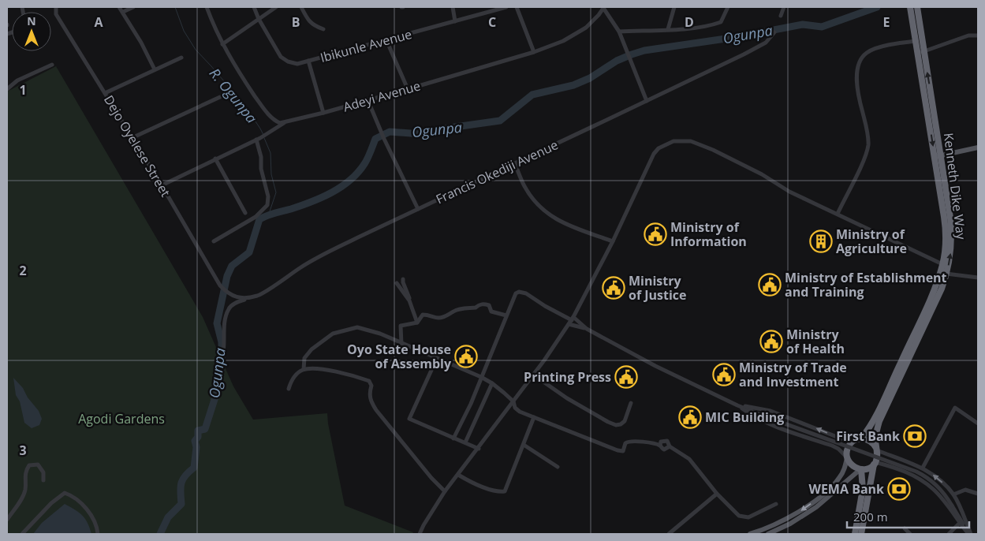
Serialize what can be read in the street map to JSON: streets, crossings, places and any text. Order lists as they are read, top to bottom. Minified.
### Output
{"streets":{"highway":["Kenneth Dike Way"],"street":["Ibikunle Avenue","Adeyi Avenue","Dejo Oyelese Street","Francis Okediji Avenue"]},"crossings":[["Dejo Oyelese Street","Francis Okediji Avenue"]],"water":["Ogunpa","R. Ogunpa"],"parks":["Agodi Gardens"],"places":{"public building":["Ministry of Information","Ministry of Establishment and Training","Ministry of Justice","Ministry of Health","Oyo State House of Assembly","Ministry of Trade and Investment","Printing Press","MIC Building"],"building":["Ministry of Agriculture"],"bank":["First Bank","WEMA Bank"]},"scale_bar":"200 m","north":"top","grid":{"columns":["A","B","C","D","E"],"rows":["1","2","3"]}}
